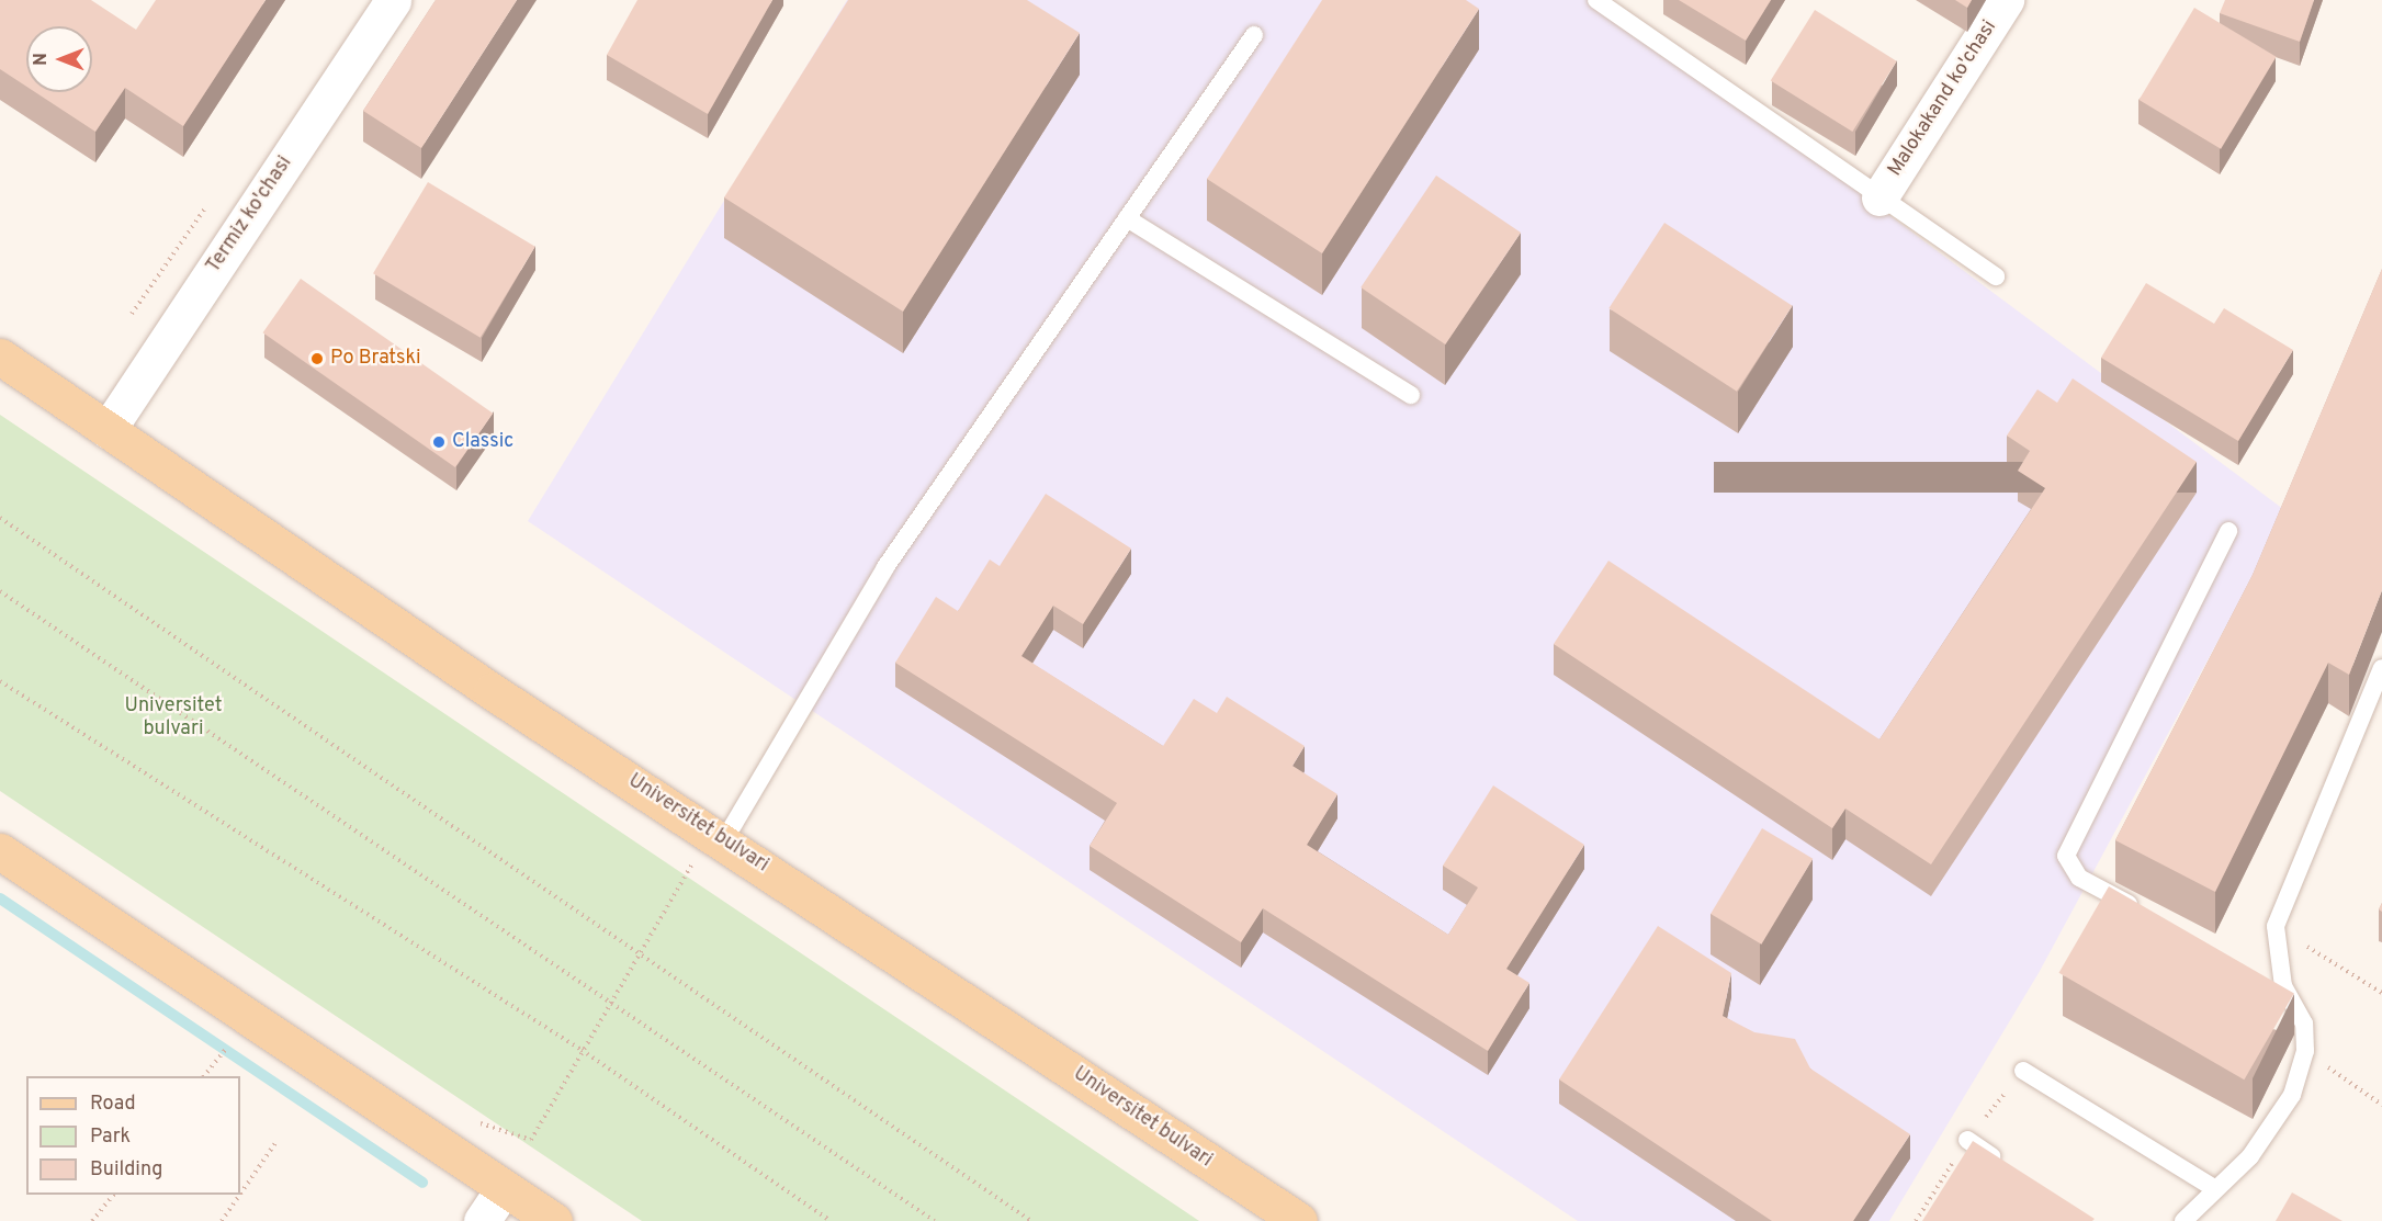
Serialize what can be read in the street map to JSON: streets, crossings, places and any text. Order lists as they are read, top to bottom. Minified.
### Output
{"streets":{"main road":["Malokakand ko'chasi","Termiz ko'chasi","Universitet bulvari"]},"crossings":[["Termiz ko'chasi","Universitet bulvari"]],"parks":["Universitet bulvari"],"places":["Po Bratski","Classic"],"legend":["Road","Park","Building"],"north":"left"}
